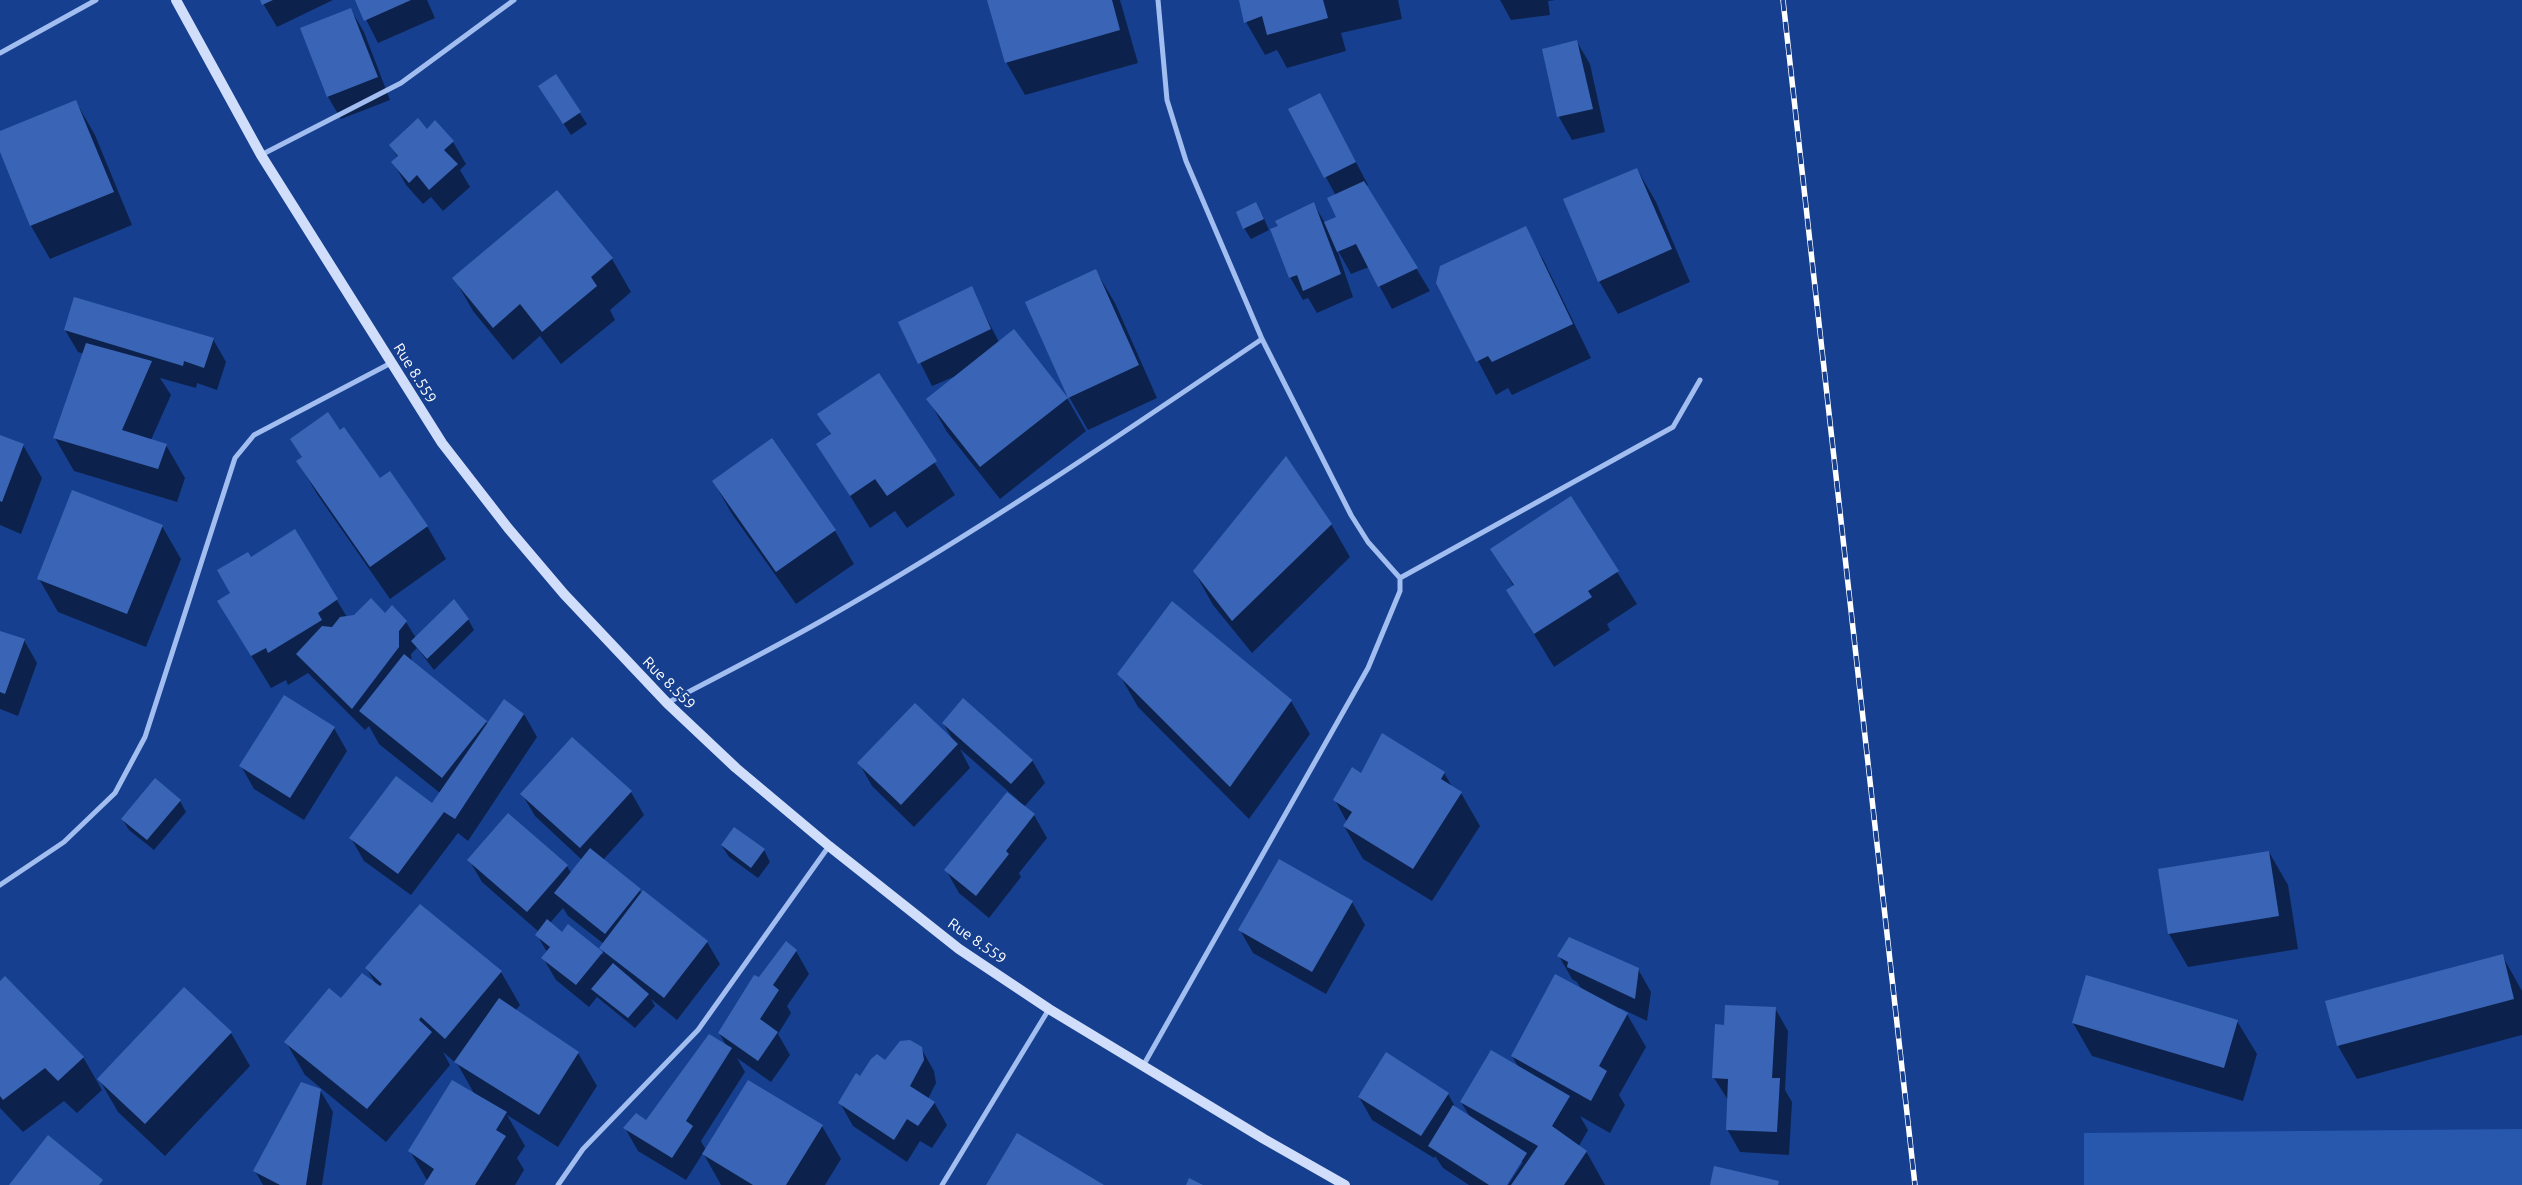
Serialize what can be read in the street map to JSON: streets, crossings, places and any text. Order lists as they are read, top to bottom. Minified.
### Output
{"streets":{"main road":["Rue 8.559"]}}
